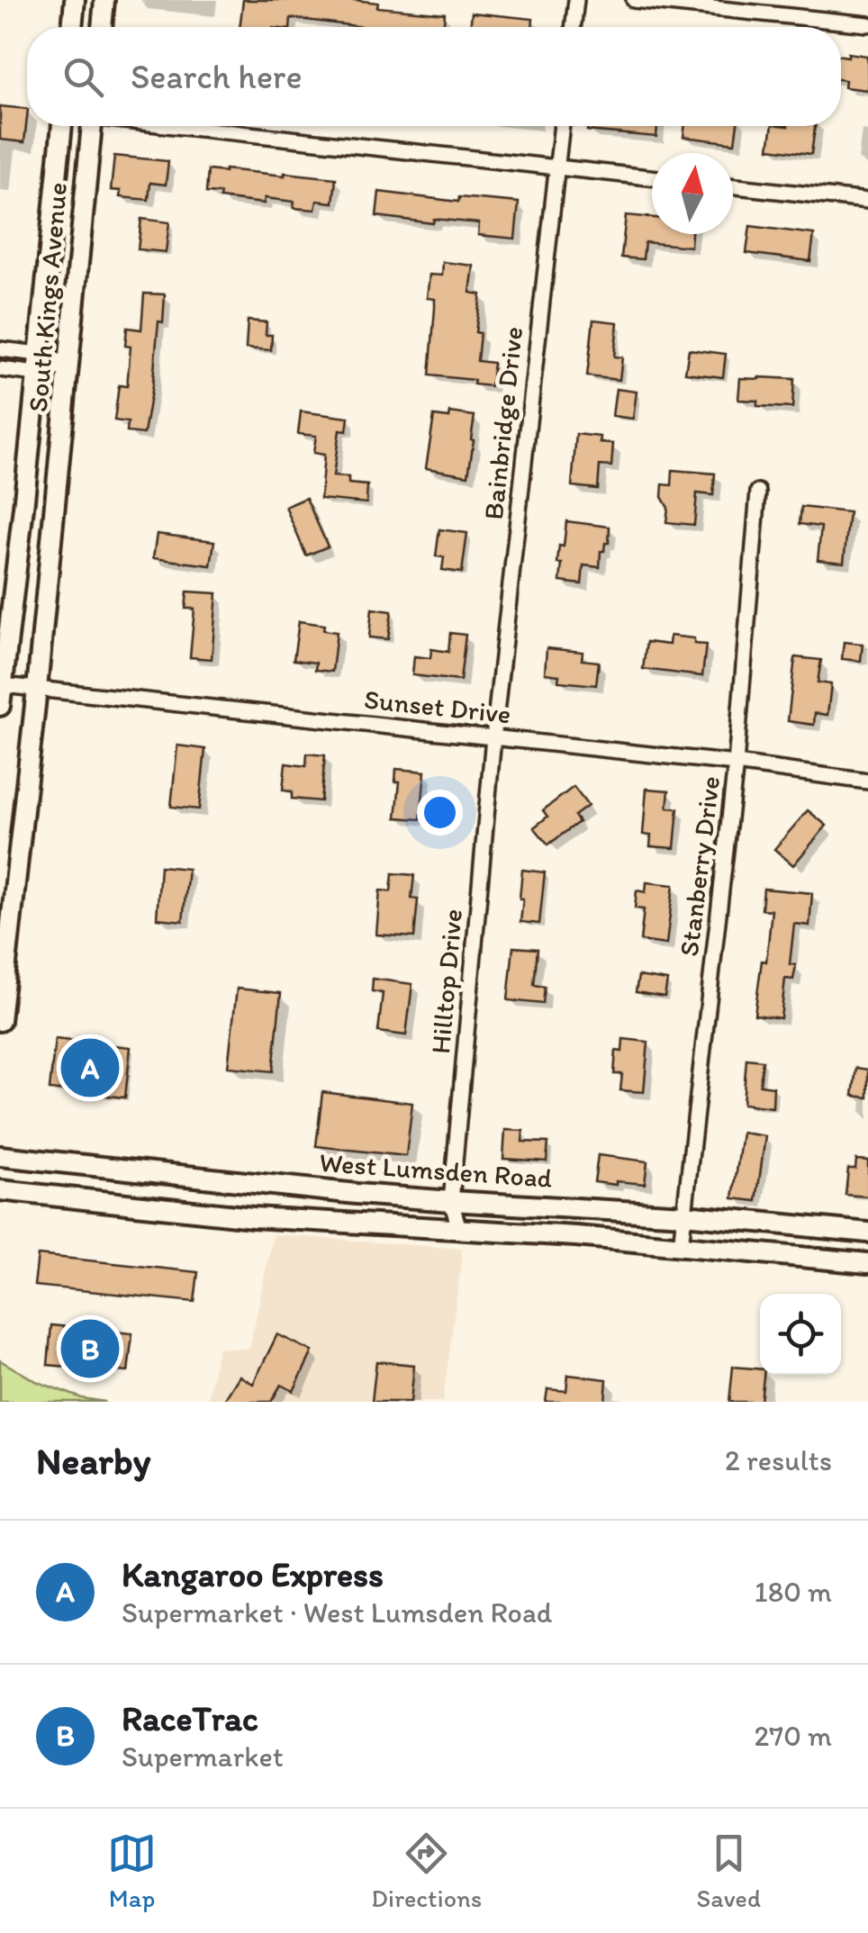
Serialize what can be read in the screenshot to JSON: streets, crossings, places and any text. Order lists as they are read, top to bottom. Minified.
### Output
{"streets":{"main road":["South Kings Avenue","West Lumsden Road"],"street":["Bainbridge Drive","Sunset Drive","Stanberry Drive","Hilltop Drive"]},"crossings":[["South Kings Avenue","Sunset Drive"],["Bainbridge Drive","Sunset Drive"],["Bainbridge Drive","Hilltop Drive"],["Sunset Drive","Stanberry Drive"],["Sunset Drive","Hilltop Drive"],["Stanberry Drive","West Lumsden Road"],["Hilltop Drive","West Lumsden Road"]],"north":"top","page":{"search":"Search here","pins":["A","B"],"heading":["Nearby","2 results"],"list":[{"mark":"A","name":"Kangaroo Express","note":"Supermarket · West Lumsden Road","value":"180 m"},{"mark":"B","name":"RaceTrac","note":"Supermarket","value":"270 m"}],"nav":["Map","Directions","Saved"]}}
